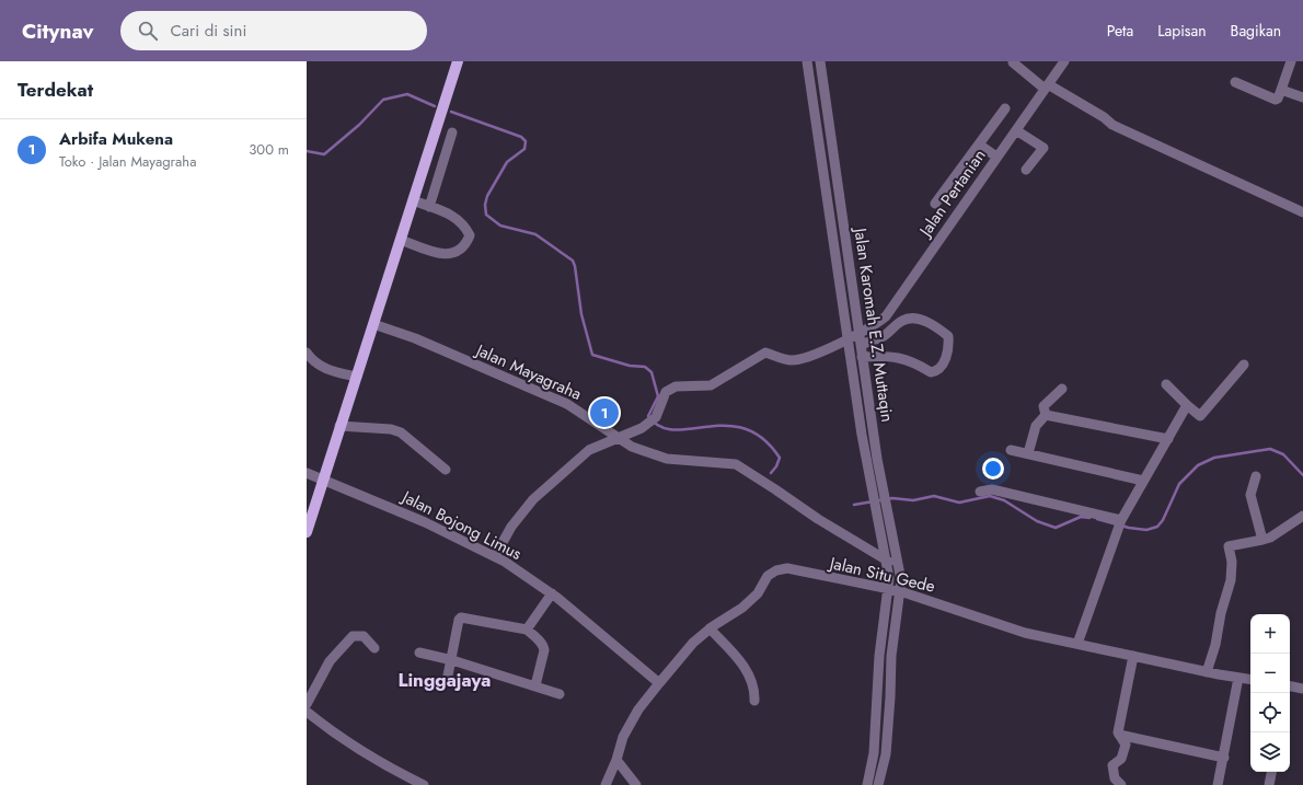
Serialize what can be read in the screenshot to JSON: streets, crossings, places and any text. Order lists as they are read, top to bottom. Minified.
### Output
{"streets":{"street":["Jalan Pertanian","Jalan Karomah E.Z. Muttaqin","Jalan Mayagraha","Jalan Bojong Limus","Jalan Situ Gede"]},"crossings":[["Jalan Pertanian","Jalan Karomah E.Z. Muttaqin"],["Jalan Pertanian","Jalan Mayagraha"],["Jalan Karomah E.Z. Muttaqin","Jalan Mayagraha"],["Jalan Karomah E.Z. Muttaqin","Jalan Situ Gede"],["Jalan Bojong Limus","Jalan Situ Gede"]],"districts":["Linggajaya"],"page":{"header":"Citynav","search":"Cari di sini","nav":["Peta","Lapisan","Bagikan"],"heading":"Terdekat","list":[{"mark":"1","name":"Arbifa Mukena","note":"Toko · Jalan Mayagraha","value":"300 m"}],"pins":"1","map_buttons":["+","−"]}}
